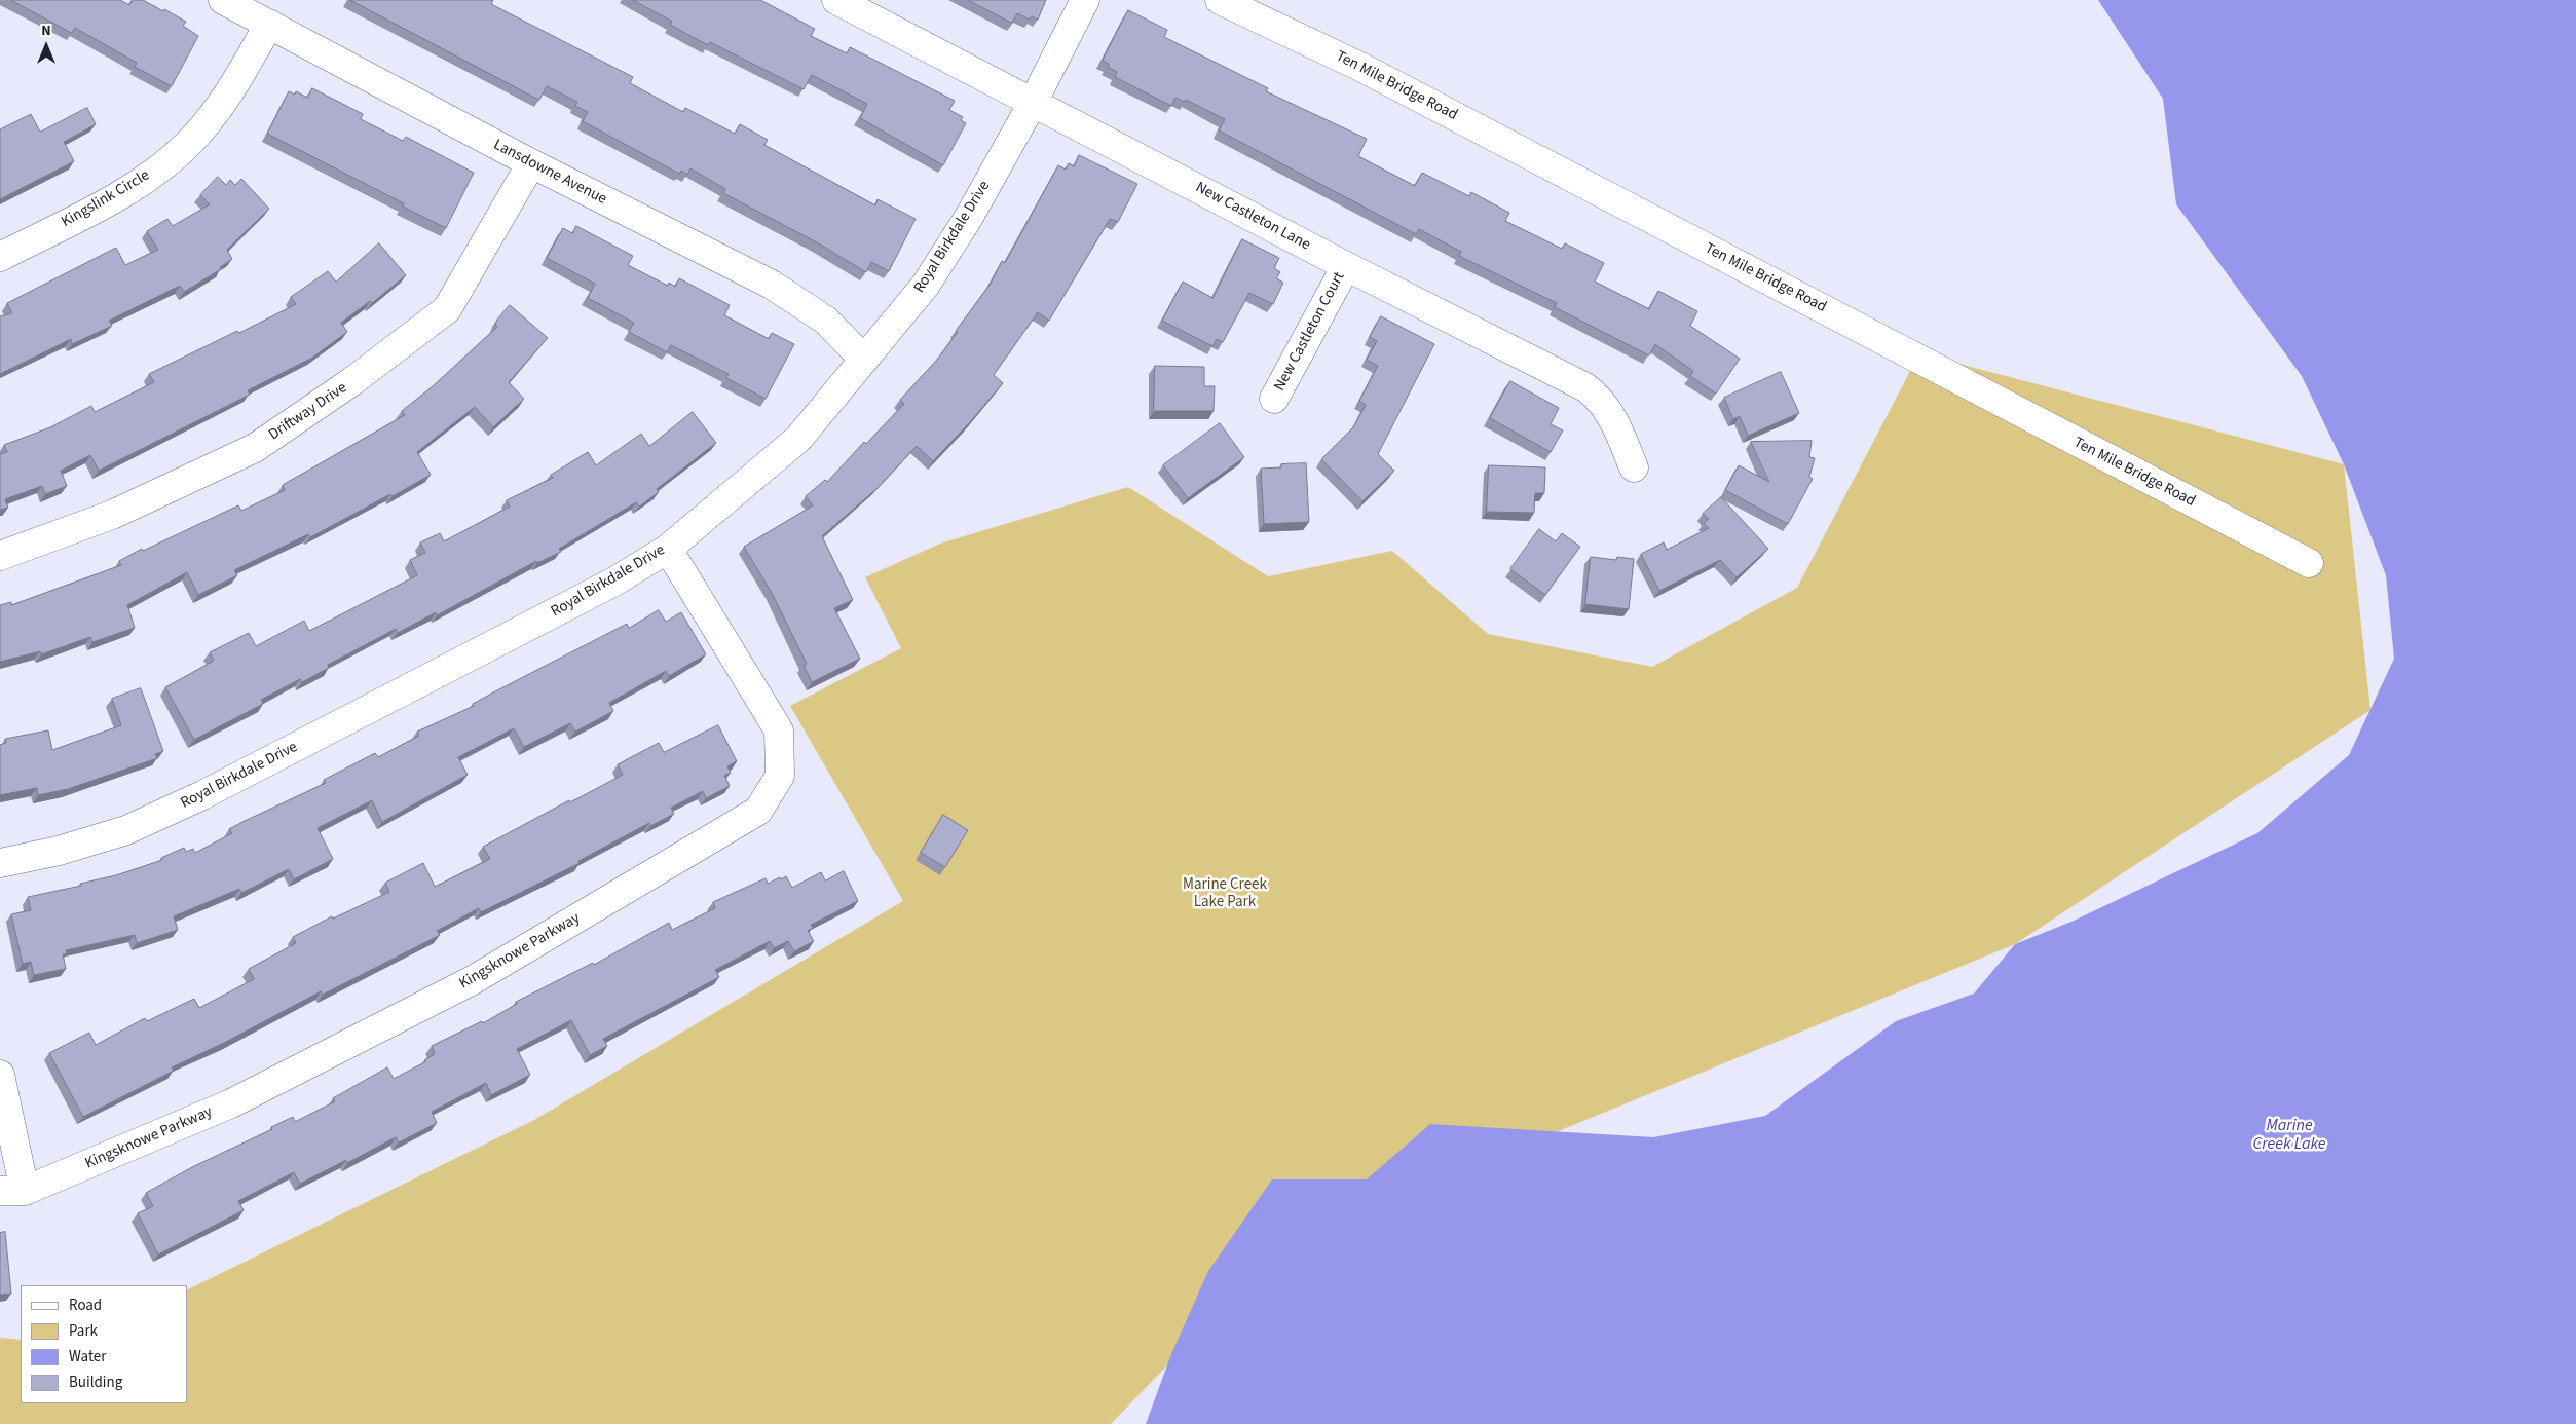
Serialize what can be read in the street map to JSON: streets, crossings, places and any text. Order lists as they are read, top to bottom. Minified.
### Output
{"streets":{"street":["Ten Mile Bridge Road","Lansdowne Avenue","Kingslink Circle","New Castleton Lane","Royal Birkdale Drive","New Castleton Court","Driftway Drive","Kingsknowe Parkway"]},"crossings":[["Lansdowne Avenue","Kingslink Circle"],["Lansdowne Avenue","Royal Birkdale Drive"],["Lansdowne Avenue","Driftway Drive"],["New Castleton Lane","Royal Birkdale Drive"],["New Castleton Lane","New Castleton Court"],["Royal Birkdale Drive","Kingsknowe Parkway"]],"water":["Marine Creek Lake"],"parks":["Marine Creek Lake Park"],"legend":["Road","Park","Water","Building"],"north":"top"}
